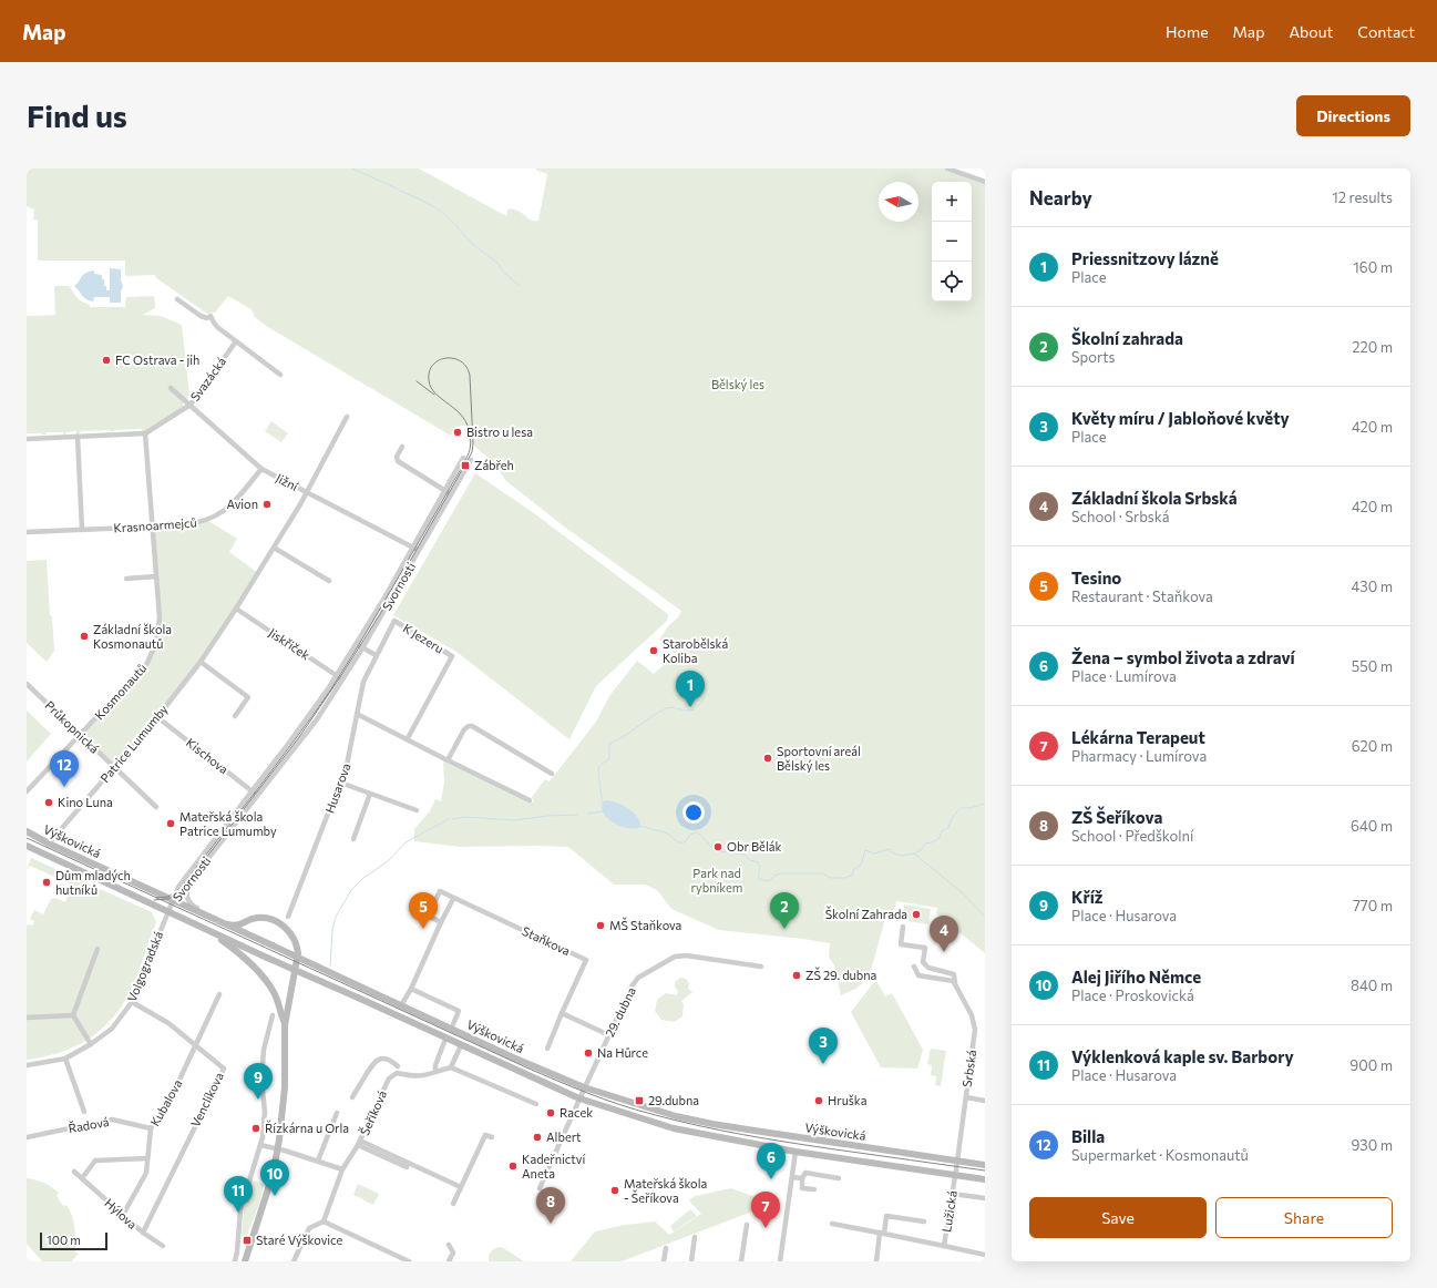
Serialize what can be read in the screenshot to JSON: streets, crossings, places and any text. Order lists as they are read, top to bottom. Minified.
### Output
{"streets":{"street":["Svazácká","Jižní","Krasnoarmejců","Svornosti","K Jezeru","Jiskřiček","Kosmonautů","Průkopnická","Patrice Lumumby","Kischova","Husarova","Výškovická","Staňkova","Volgogradská","29. dubna","Srbská","Venclíkova","Kubalova","Šeříková","Řadová","Lužická","Hýlova"]},"crossings":[["Svazácká","Jižní"],["Svazácká","Kosmonautů"],["Jižní","Krasnoarmejců"],["Jižní","Svornosti"],["Jižní","Patrice Lumumby"],["Krasnoarmejců","Kosmonautů"],["Svornosti","Jiskřiček"],["Svornosti","Kischova"],["Svornosti","Výškovická"],["Svornosti","Volgogradská"],["K Jezeru","Husarova"],["Jiskřiček","Patrice Lumumby"],["Kosmonautů","Průkopnická"],["Průkopnická","Patrice Lumumby"],["Patrice Lumumby","Kischova"],["Patrice Lumumby","Výškovická"],["Výškovická","Volgogradská"],["Výškovická","29. dubna"],["Výškovická","Srbská"],["Výškovická","Lužická"],["Volgogradská","Venclíkova"],["Srbská","Lužická"],["Venclíkova","Kubalova"],["Venclíkova","Hýlova"],["Kubalova","Řadová"],["Kubalova","Hýlova"]],"parks":["Bělský les","Park nad rybníkem"],"places":{"other":["FC Ostrava - jih","Bistro u lesa","Avion","Základní škola Kosmonautů","Starobělská Koliba","Sportovní areál Bělský les","Kino Luna","Mateřská škola Patrice Lumumby","Obr Bělák","Dům mladých hutníků","Školní Zahrada","MŠ Staňkova","ZŠ 29. dubna","Na Hůrce","Hruška","Racek","Řízkárna u Orla","Albert","Kadeřnictví Aneta","Mateřská škola - Šeříkova"],"transit":["Zábřeh","29.dubna","Staré Výškovice"]},"scale_bar":"100 m","north":"left","page":{"header":"Map","nav":["Home","Map","About","Contact"],"buttons":["Directions",["Save","Share"]],"title":"Find us","heading":["Nearby","12 results"],"map_buttons":["+","−"],"list":[{"mark":"1","name":"Priessnitzovy lázně","note":"Place","value":"160 m"},{"mark":"2","name":"Školní zahrada","note":"Sports","value":"220 m"},{"mark":"3","name":"Květy míru / Jabloňové květy","note":"Place","value":"420 m"},{"mark":"4","name":"Základní škola Srbská","note":"School · Srbská","value":"420 m"},{"mark":"5","name":"Tesino","note":"Restaurant · Staňkova","value":"430 m"},{"mark":"6","name":"Žena – symbol života a zdraví","note":"Place · Lumírova","value":"550 m"},{"mark":"7","name":"Lékárna Terapeut","note":"Pharmacy · Lumírova","value":"620 m"},{"mark":"8","name":"ZŠ Šeříkova","note":"School · Předškolní","value":"640 m"},{"mark":"9","name":"Kříž","note":"Place · Husarova","value":"770 m"},{"mark":"10","name":"Alej Jiřího Němce","note":"Place · Proskovická","value":"840 m"},{"mark":"11","name":"Výklenková kaple sv. Barbory","note":"Place · Husarova","value":"900 m"},{"mark":"12","name":"Billa","note":"Supermarket · Kosmonautů","value":"930 m"}],"pins":["1","12","2","5","4","3","9","6","10","11","8","7"],"scale":"100 m"}}
